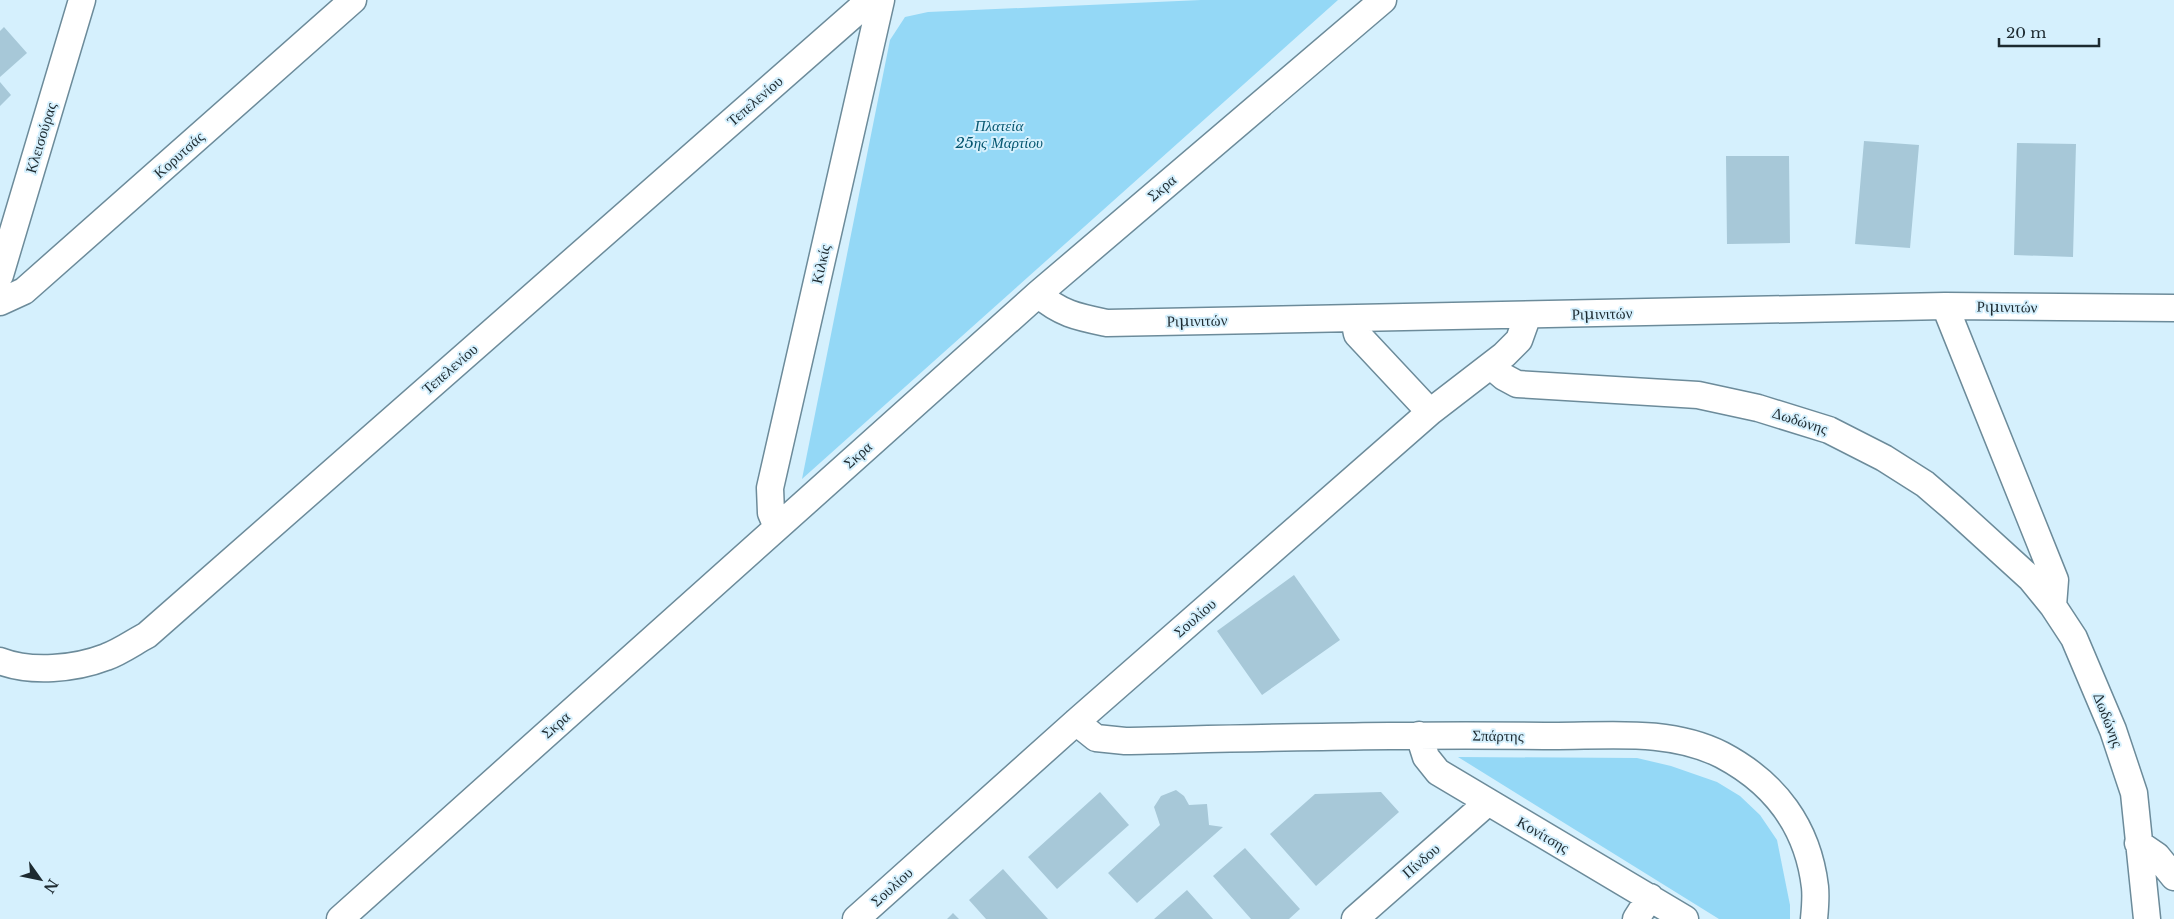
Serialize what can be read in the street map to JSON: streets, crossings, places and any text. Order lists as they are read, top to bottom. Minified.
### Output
{"streets":{"street":["Τεπελενίου","Κλεισούρας","Κορυτσάς","Σκρα","Κιλκίς","Ριμινιτών","Δωδώνης","Σουλίου","Σπάρτης","Κονίτσης","Πίνδου"]},"crossings":[["Σκρα","Κιλκίς"],["Σκρα","Ριμινιτών"],["Ριμινιτών","Σουλίου"],["Δωδώνης","Σουλίου"],["Σουλίου","Σπάρτης"],["Σπάρτης","Κονίτσης"],["Κονίτσης","Πίνδου"]],"parks":["Πλατεία 25ης Μαρτίου"],"scale_bar":"20 m","north":"bottom right"}
